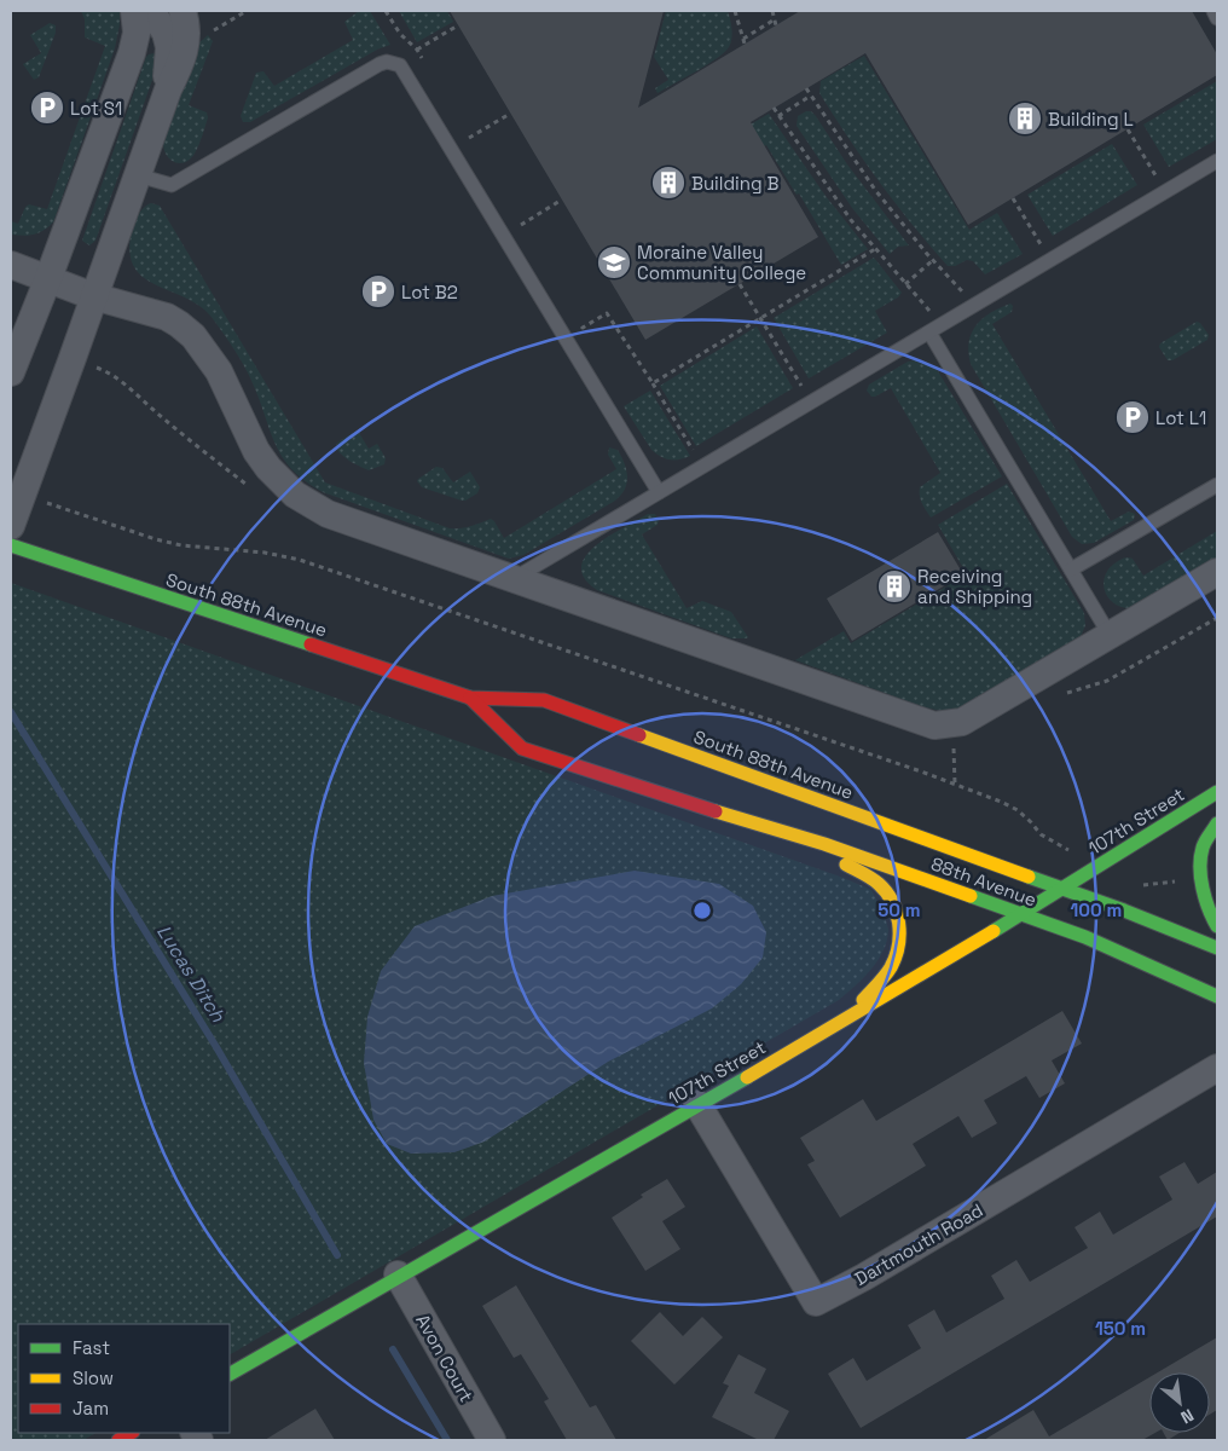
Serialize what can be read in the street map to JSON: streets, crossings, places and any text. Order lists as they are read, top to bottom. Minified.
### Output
{"streets":{"street":["South 88th Avenue","107th Street","88th Avenue","Dartmouth Road","Avon Court"]},"crossings":[["South 88th Avenue","107th Street"],["South 88th Avenue","88th Avenue"],["107th Street","88th Avenue"],["107th Street","Dartmouth Road"],["107th Street","Avon Court"]],"water":["Lucas Ditch"],"places":{"parking":["Lot S1","Lot B2","Lot L1"],"building":["Building L","Building B","Receiving and Shipping"],"school or university":["Moraine Valley Community College"]},"legend":["Fast","Slow","Jam"],"north":"bottom right","rings":["50 m","100 m","150 m"]}
